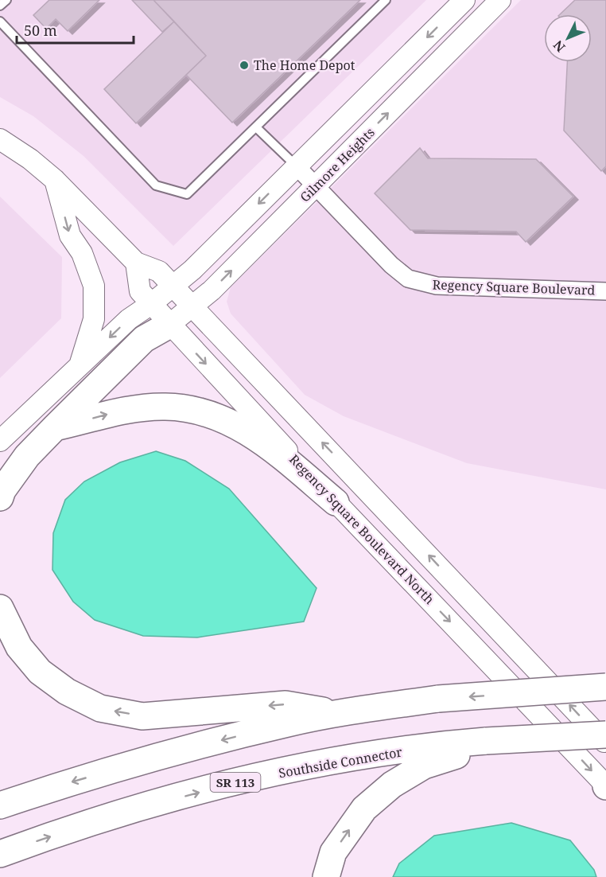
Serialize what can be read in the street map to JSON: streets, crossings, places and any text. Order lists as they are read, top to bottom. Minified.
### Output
{"streets":{"highway":["Southside Connector","SR 113"],"street":["Gilmore Heights","Regency Square Boulevard","Regency Square Boulevard North"]},"crossings":[["Gilmore Heights","Regency Square Boulevard"],["Gilmore Heights","Regency Square Boulevard North"]],"places":["The Home Depot"],"scale_bar":"50 m","north":"bottom left"}
